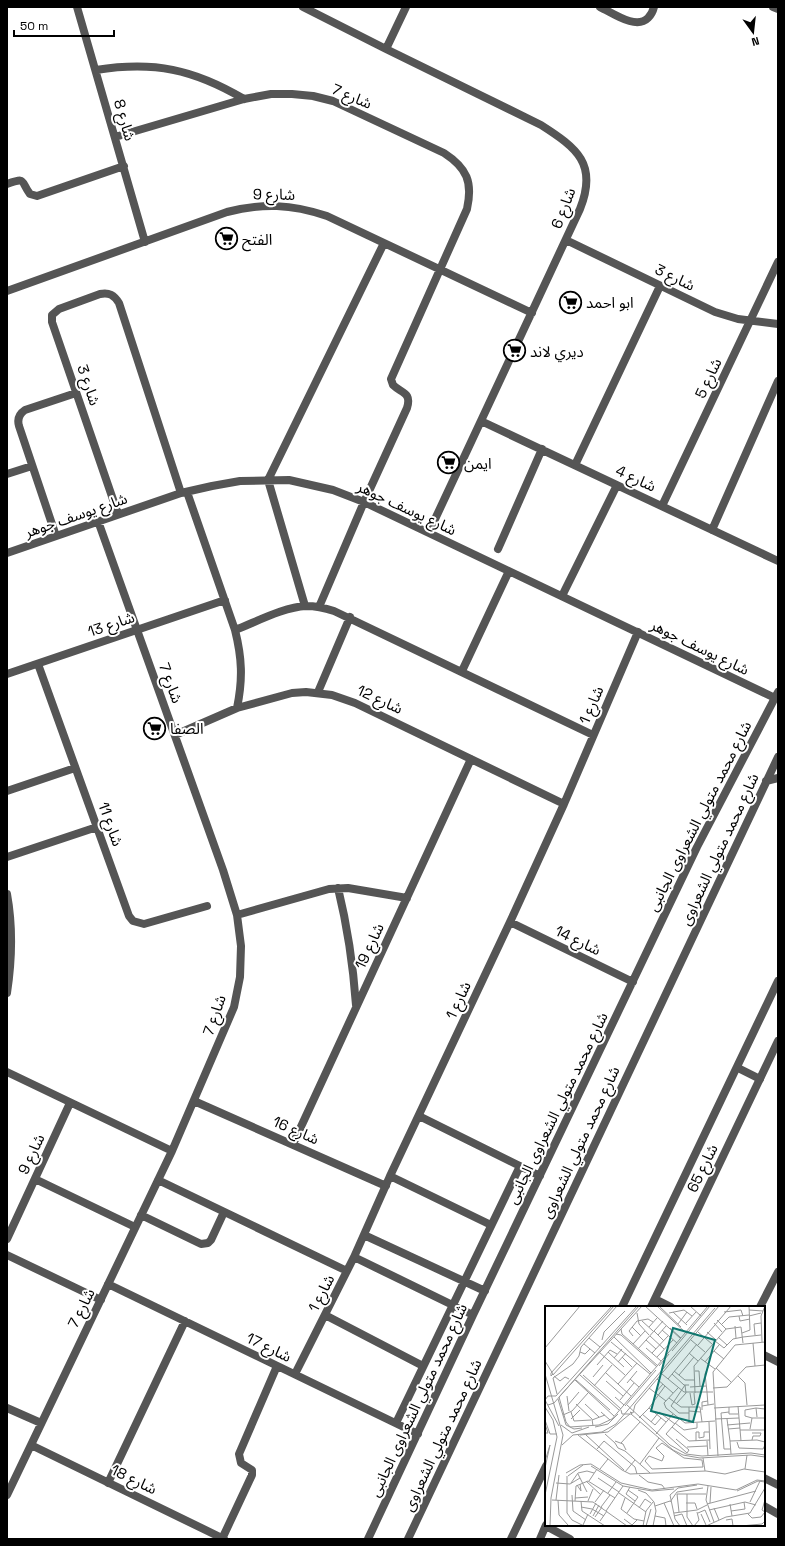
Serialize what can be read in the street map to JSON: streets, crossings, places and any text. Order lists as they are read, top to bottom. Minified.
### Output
{"streets":{"street":["شارع 7","شارع 8","شارع 9","شارع 6","شارع 3","شارع 5","شارع 4","شارع يوسف جوهر","شارع 13","شارع 12","شارع 1","شارع محمد متولي الشعراوى الجانبى","شارع 11","شارع محمد متولي الشعراوى","شارع 14","شارع 19","شارع 16","شارع 65","شارع 17","شارع 18"]},"crossings":[["شارع 7","شارع 8"],["شارع 7","شارع 9"],["شارع 7","شارع يوسف جوهر"],["شارع 7","شارع 13"],["شارع 7","شارع 12"],["شارع 7","شارع 16"],["شارع 7","شارع 17"],["شارع 7","شارع 18"],["شارع 8","شارع 9"],["شارع 9","شارع 6"],["شارع 6","شارع 3"],["شارع 6","شارع 4"],["شارع 6","شارع يوسف جوهر"],["شارع 3","شارع 5"],["شارع 3","شارع يوسف جوهر"],["شارع 5","شارع 4"],["شارع يوسف جوهر","شارع 1"],["شارع يوسف جوهر","شارع محمد متولي الشعراوى الجانبى"],["شارع 13","شارع 11"],["شارع 12","شارع 1"],["شارع 12","شارع 19"],["شارع 1","شارع 14"],["شارع 1","شارع 16"],["شارع 1","شارع 17"],["شارع محمد متولي الشعراوى الجانبى","شارع 14"],["شارع محمد متولي الشعراوى الجانبى","شارع 17"],["شارع 19","شارع 16"]],"places":{"supermarket":["الفتح","ابو احمد","ديري لاند","ايمن","الصفا"]},"scale_bar":"50 m","north":"bottom"}
